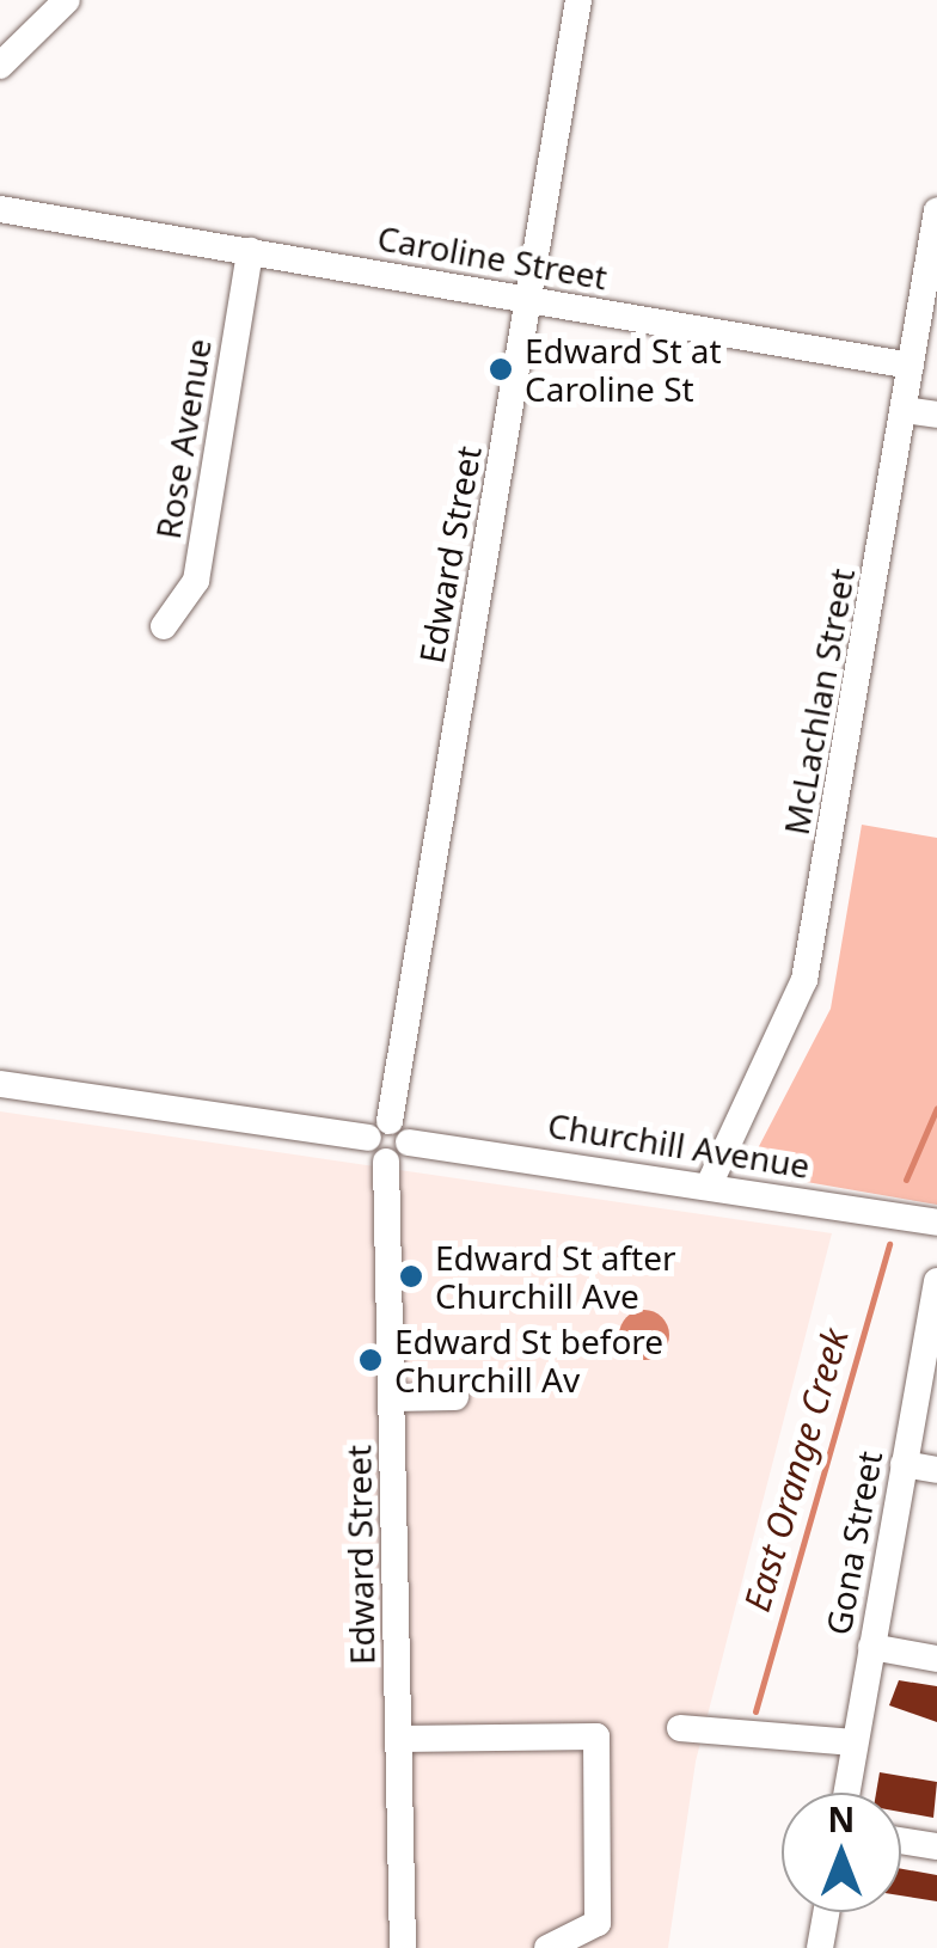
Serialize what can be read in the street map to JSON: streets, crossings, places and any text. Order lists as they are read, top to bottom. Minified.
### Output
{"streets":{"street":["Caroline Street","Rose Avenue","Edward Street","McLachlan Street","Churchill Avenue","Gona Street"]},"crossings":[["Caroline Street","Rose Avenue"],["Caroline Street","Edward Street"],["Caroline Street","McLachlan Street"],["McLachlan Street","Churchill Avenue"]],"water":["East Orange Creek"],"places":["Edward St at Caroline St","Edward St after Churchill Ave","Edward St before Churchill Av"],"north":"top"}
